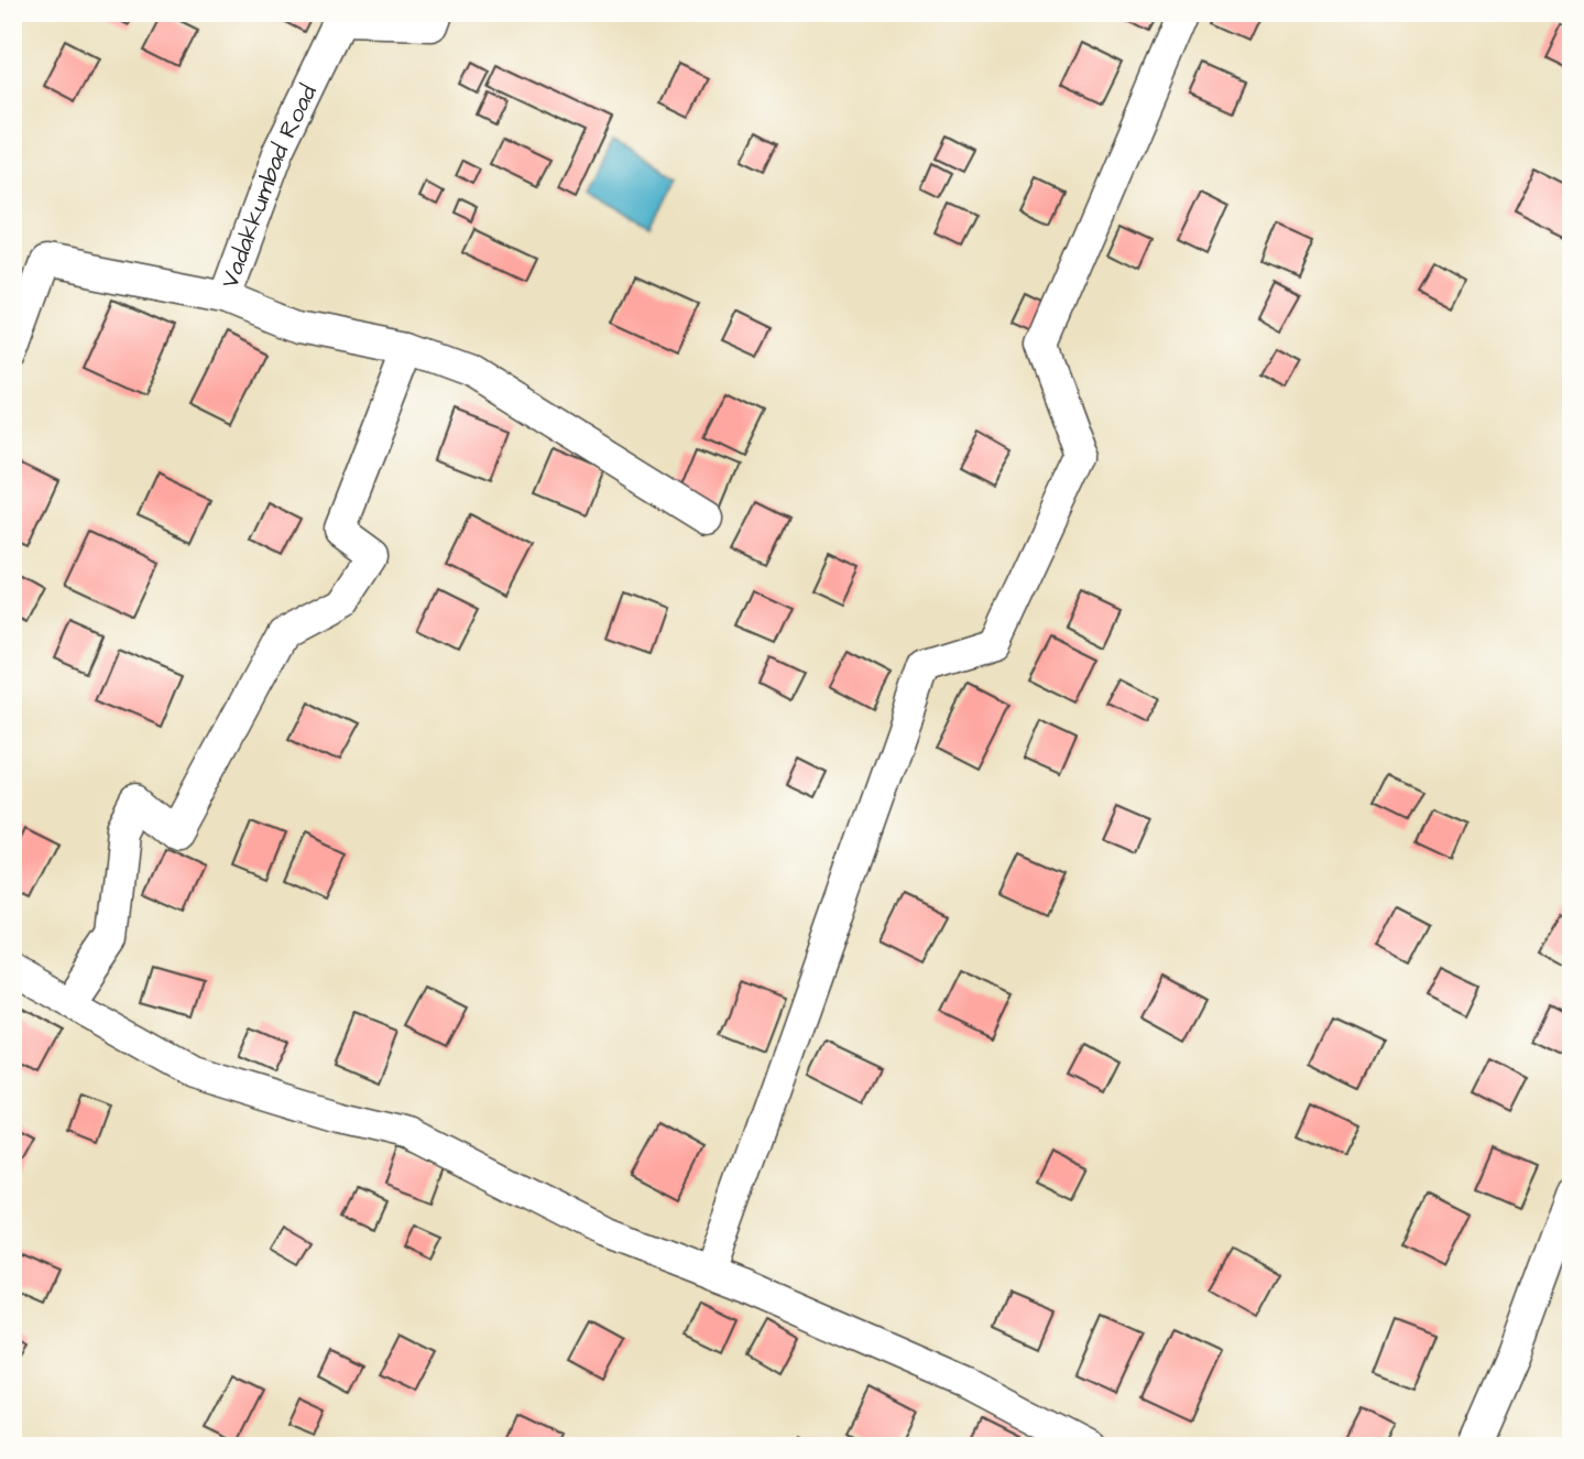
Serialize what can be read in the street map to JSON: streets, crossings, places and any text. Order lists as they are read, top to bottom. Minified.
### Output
{"streets":{"street":["Vadakkumbad Road"]}}
